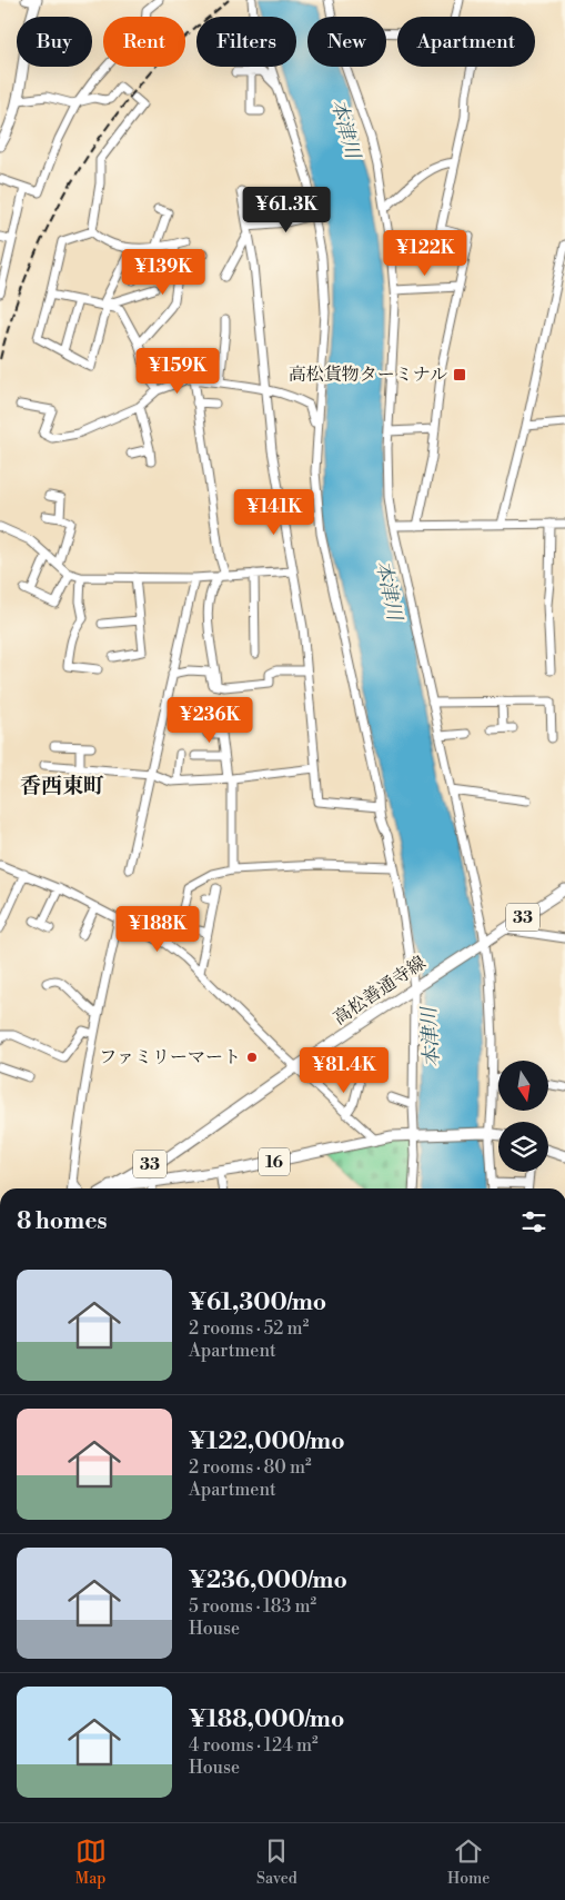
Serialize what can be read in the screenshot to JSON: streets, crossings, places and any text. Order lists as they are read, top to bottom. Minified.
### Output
{"streets":{"main road":["33","高松善通寺線","16"]},"crossings":[["33","高松善通寺線"],["33","16"],["高松善通寺線","16"]],"districts":["香西東町"],"water":["本津川"],"places":{"transit":["高松貨物ターミナル"],"other":["ファミリーマート"]},"north":"bottom","page":{"chip":["Buy","Rent","Filters","New","Apartment"],"price":["¥61.3K","¥122K","¥139K","¥159K","¥141K","¥236K","¥188K","¥81.4K"],"heading":"8 homes","list":[{"name":"¥61,300/mo","note":"2 rooms · 52 m² · Apartment"},{"name":"¥122,000/mo","note":"2 rooms · 80 m² · Apartment"},{"name":"¥236,000/mo","note":"5 rooms · 183 m² · House"},{"name":"¥188,000/mo","note":"4 rooms · 124 m² · House"}],"tabs":["Map","Saved","Home"]}}
